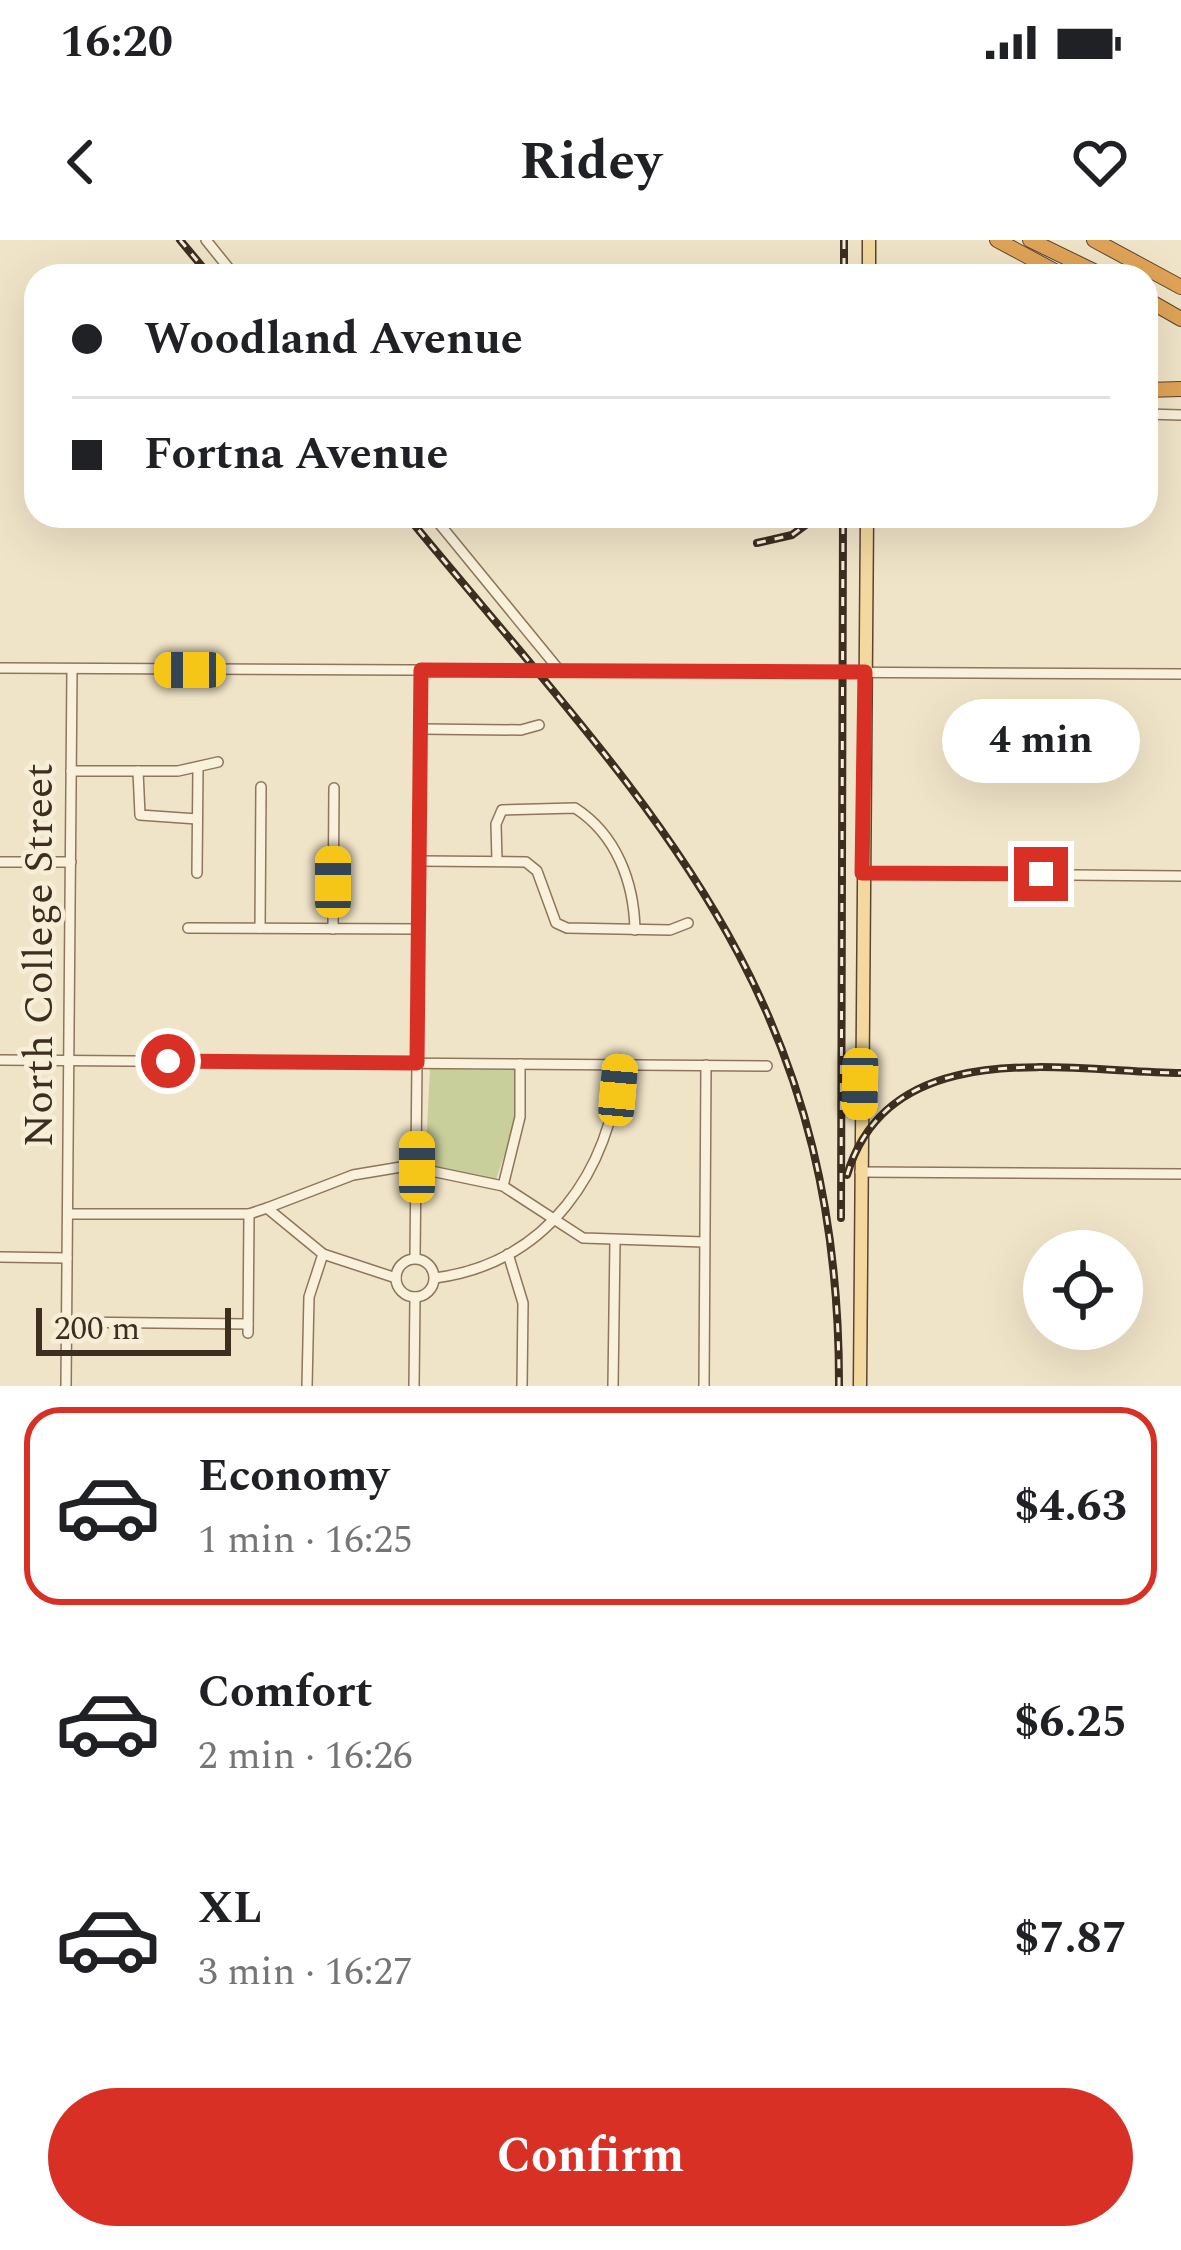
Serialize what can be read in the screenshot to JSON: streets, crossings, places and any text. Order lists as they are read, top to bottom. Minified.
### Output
{"streets":{"street":["North College Street"]},"scale_bar":"200 m","page":{"status":"16:20","header":"Ridey","banner":["Woodland Avenue","Fortna Avenue"],"bubble":"4 min","scale":"200 m","list":[{"name":"Economy","note":"1 min · 16:25","value":"$4.63"},{"name":"Comfort","note":"2 min · 16:26","value":"$6.25"},{"name":"XL","note":"3 min · 16:27","value":"$7.87"}],"buttons":"Confirm"}}
